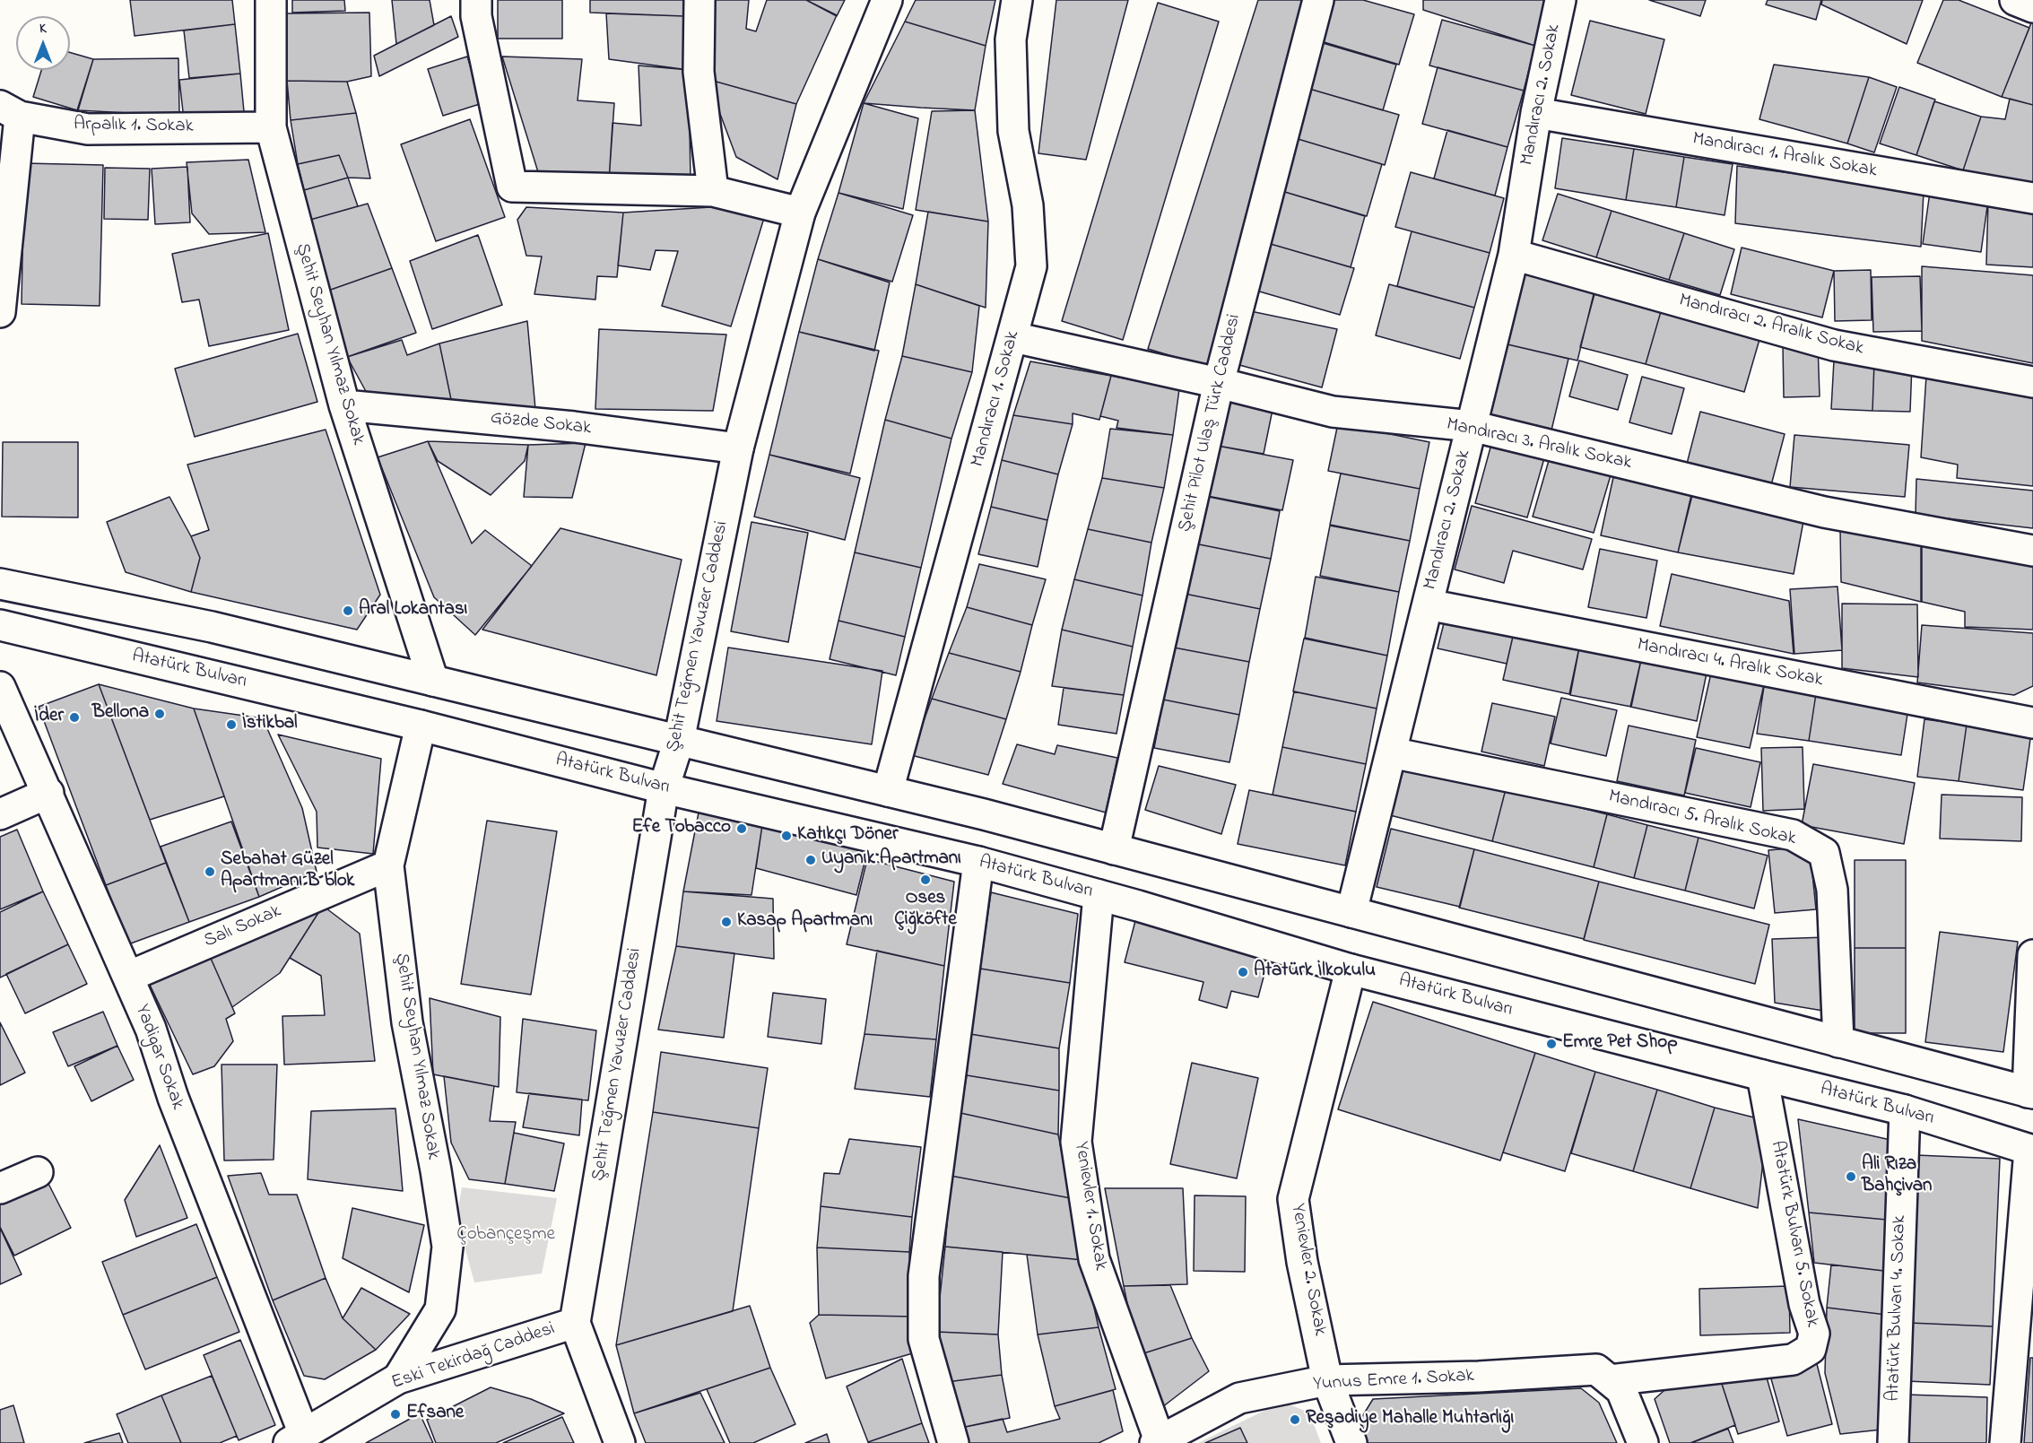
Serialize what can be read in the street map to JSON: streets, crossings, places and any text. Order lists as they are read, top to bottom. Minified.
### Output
{"streets":{"street":["Mandıracı 2. Sokak","Arpalık 1. Sokak","Mandıracı 1. Aralık Sokak","Mandıracı 2. Aralık Sokak","Şehit Seyhan Yılmaz Sokak","Mandıracı 1. Sokak","Şehit Pilot Ulaş Türk Caddesi","Gözde Sokak","Mandıracı 3. Aralık Sokak","Şehit Teğmen Yavuzer Caddesi","Mandıracı 4. Aralık Sokak","Atatürk Bulvarı","Mandıracı 5. Aralık Sokak","Salı Sokak","Yadigar Sokak","Yenievler 1. Sokak","Atatürk Bulvarı 5. Sokak","Yenievler 2. Sokak","Atatürk Bulvarı 4. Sokak","Eski Tekirdağ Caddesi","Yunus Emre 1. Sokak"]},"crossings":[["Mandıracı 2. Sokak","Mandıracı 1. Aralık Sokak"],["Mandıracı 2. Sokak","Mandıracı 2. Aralık Sokak"],["Mandıracı 2. Sokak","Mandıracı 3. Aralık Sokak"],["Mandıracı 2. Sokak","Mandıracı 4. Aralık Sokak"],["Mandıracı 2. Sokak","Mandıracı 5. Aralık Sokak"],["Arpalık 1. Sokak","Şehit Seyhan Yılmaz Sokak"],["Şehit Seyhan Yılmaz Sokak","Gözde Sokak"],["Şehit Seyhan Yılmaz Sokak","Atatürk Bulvarı"],["Şehit Seyhan Yılmaz Sokak","Salı Sokak"],["Şehit Seyhan Yılmaz Sokak","Eski Tekirdağ Caddesi"],["Mandıracı 1. Sokak","Mandıracı 3. Aralık Sokak"],["Şehit Pilot Ulaş Türk Caddesi","Mandıracı 3. Aralık Sokak"],["Gözde Sokak","Şehit Teğmen Yavuzer Caddesi"],["Şehit Teğmen Yavuzer Caddesi","Atatürk Bulvarı"],["Şehit Teğmen Yavuzer Caddesi","Eski Tekirdağ Caddesi"],["Atatürk Bulvarı","Yenievler 1. Sokak"],["Atatürk Bulvarı","Atatürk Bulvarı 5. Sokak"],["Atatürk Bulvarı","Yenievler 2. Sokak"],["Atatürk Bulvarı","Atatürk Bulvarı 4. Sokak"],["Salı Sokak","Yadigar Sokak"],["Yadigar Sokak","Eski Tekirdağ Caddesi"],["Yenievler 1. Sokak","Yunus Emre 1. Sokak"],["Atatürk Bulvarı 5. Sokak","Yunus Emre 1. Sokak"],["Yenievler 2. Sokak","Yunus Emre 1. Sokak"]],"parks":["Çobançeşme"],"places":["Aral Lokantası","Bellona","İder","İstikbal","Efe Tobacco","Katıkçı Döner","Uyanık Apartmanı","Sebahat Güzel Apartmanı B blok","Oses Çiğköfte","Kasap Apartmanı","Atatürk İlkokulu","Emre Pet Shop","Ali Rıza Bahçivan","Efsane","Reşadiye Mahalle Muhtarlığı"],"north":"top"}
